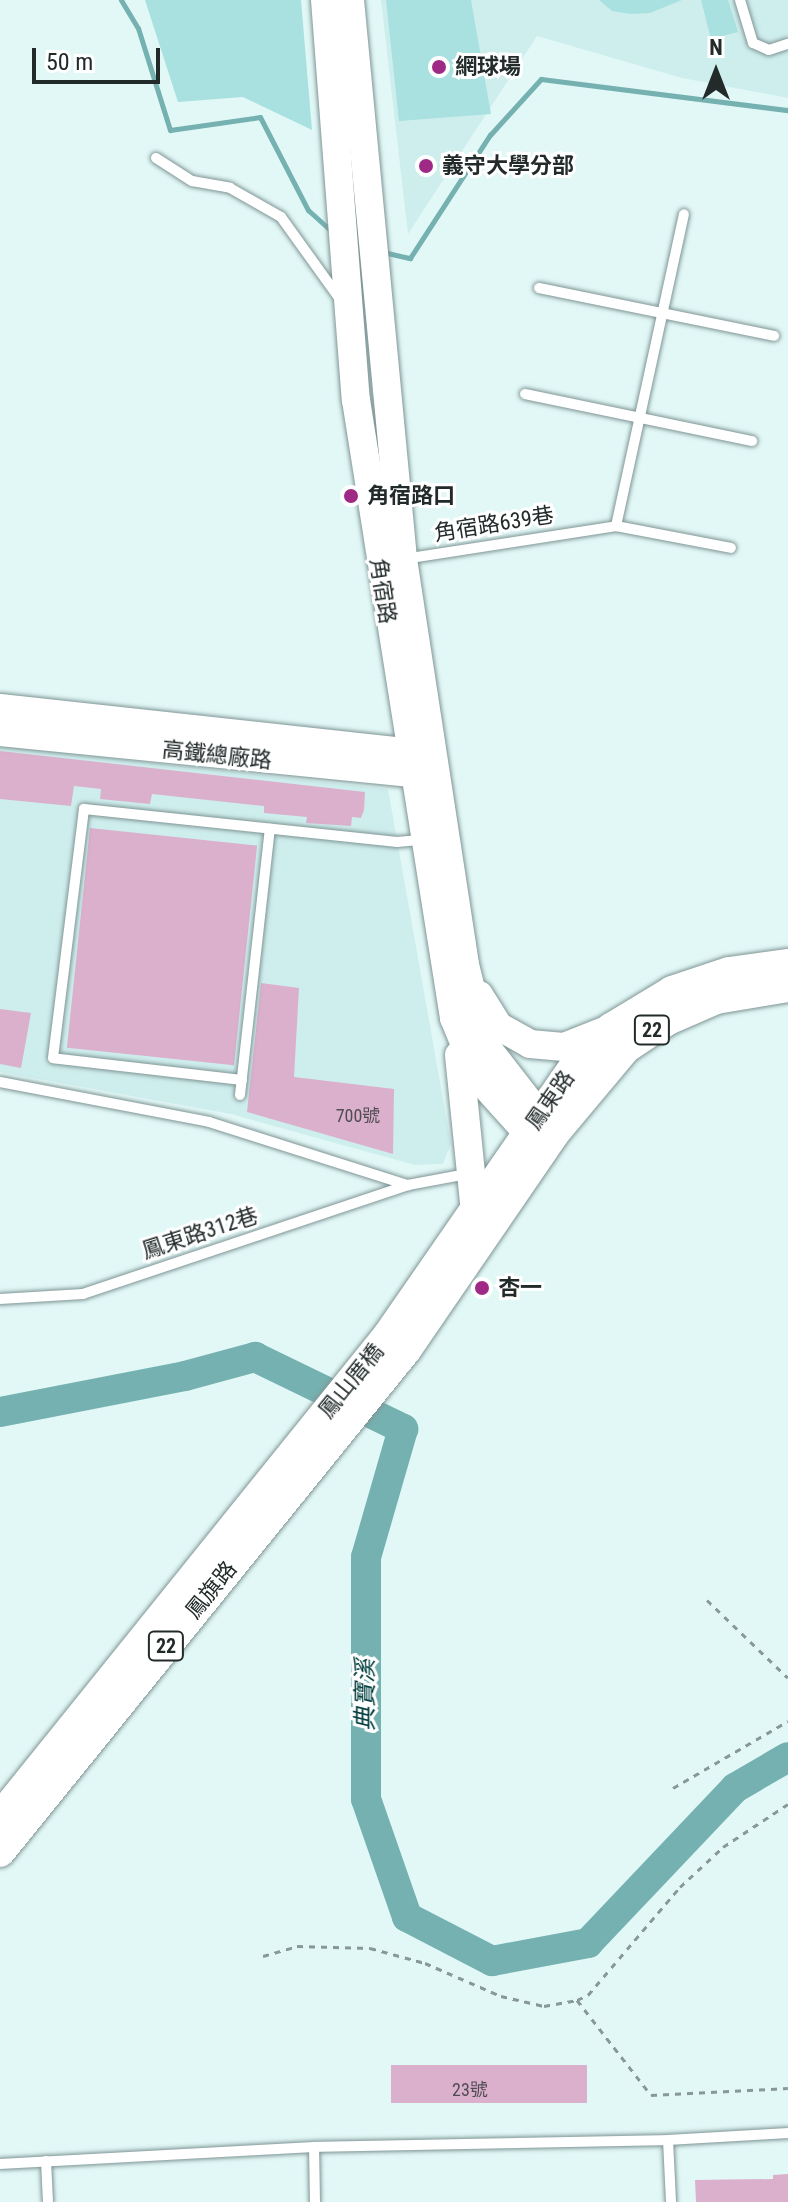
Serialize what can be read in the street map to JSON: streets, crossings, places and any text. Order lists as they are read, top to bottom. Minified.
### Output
{"streets":{"main road":["角宿路","高鐵總廠路","22","鳳東路","鳳山厝橋","鳳旗路"],"lane":["角宿路639巷","鳳東路312巷"]},"crossings":[["角宿路639巷","角宿路"],["角宿路","高鐵總廠路"],["角宿路","鳳東路"],["鳳東路","鳳山厝橋"],["鳳山厝橋","鳳旗路"]],"water":["典寶溪"],"places":["網球場","義守大學分部","角宿路口","杏一"],"house_numbers":["700號","23號"],"scale_bar":"50 m","north":"top"}
